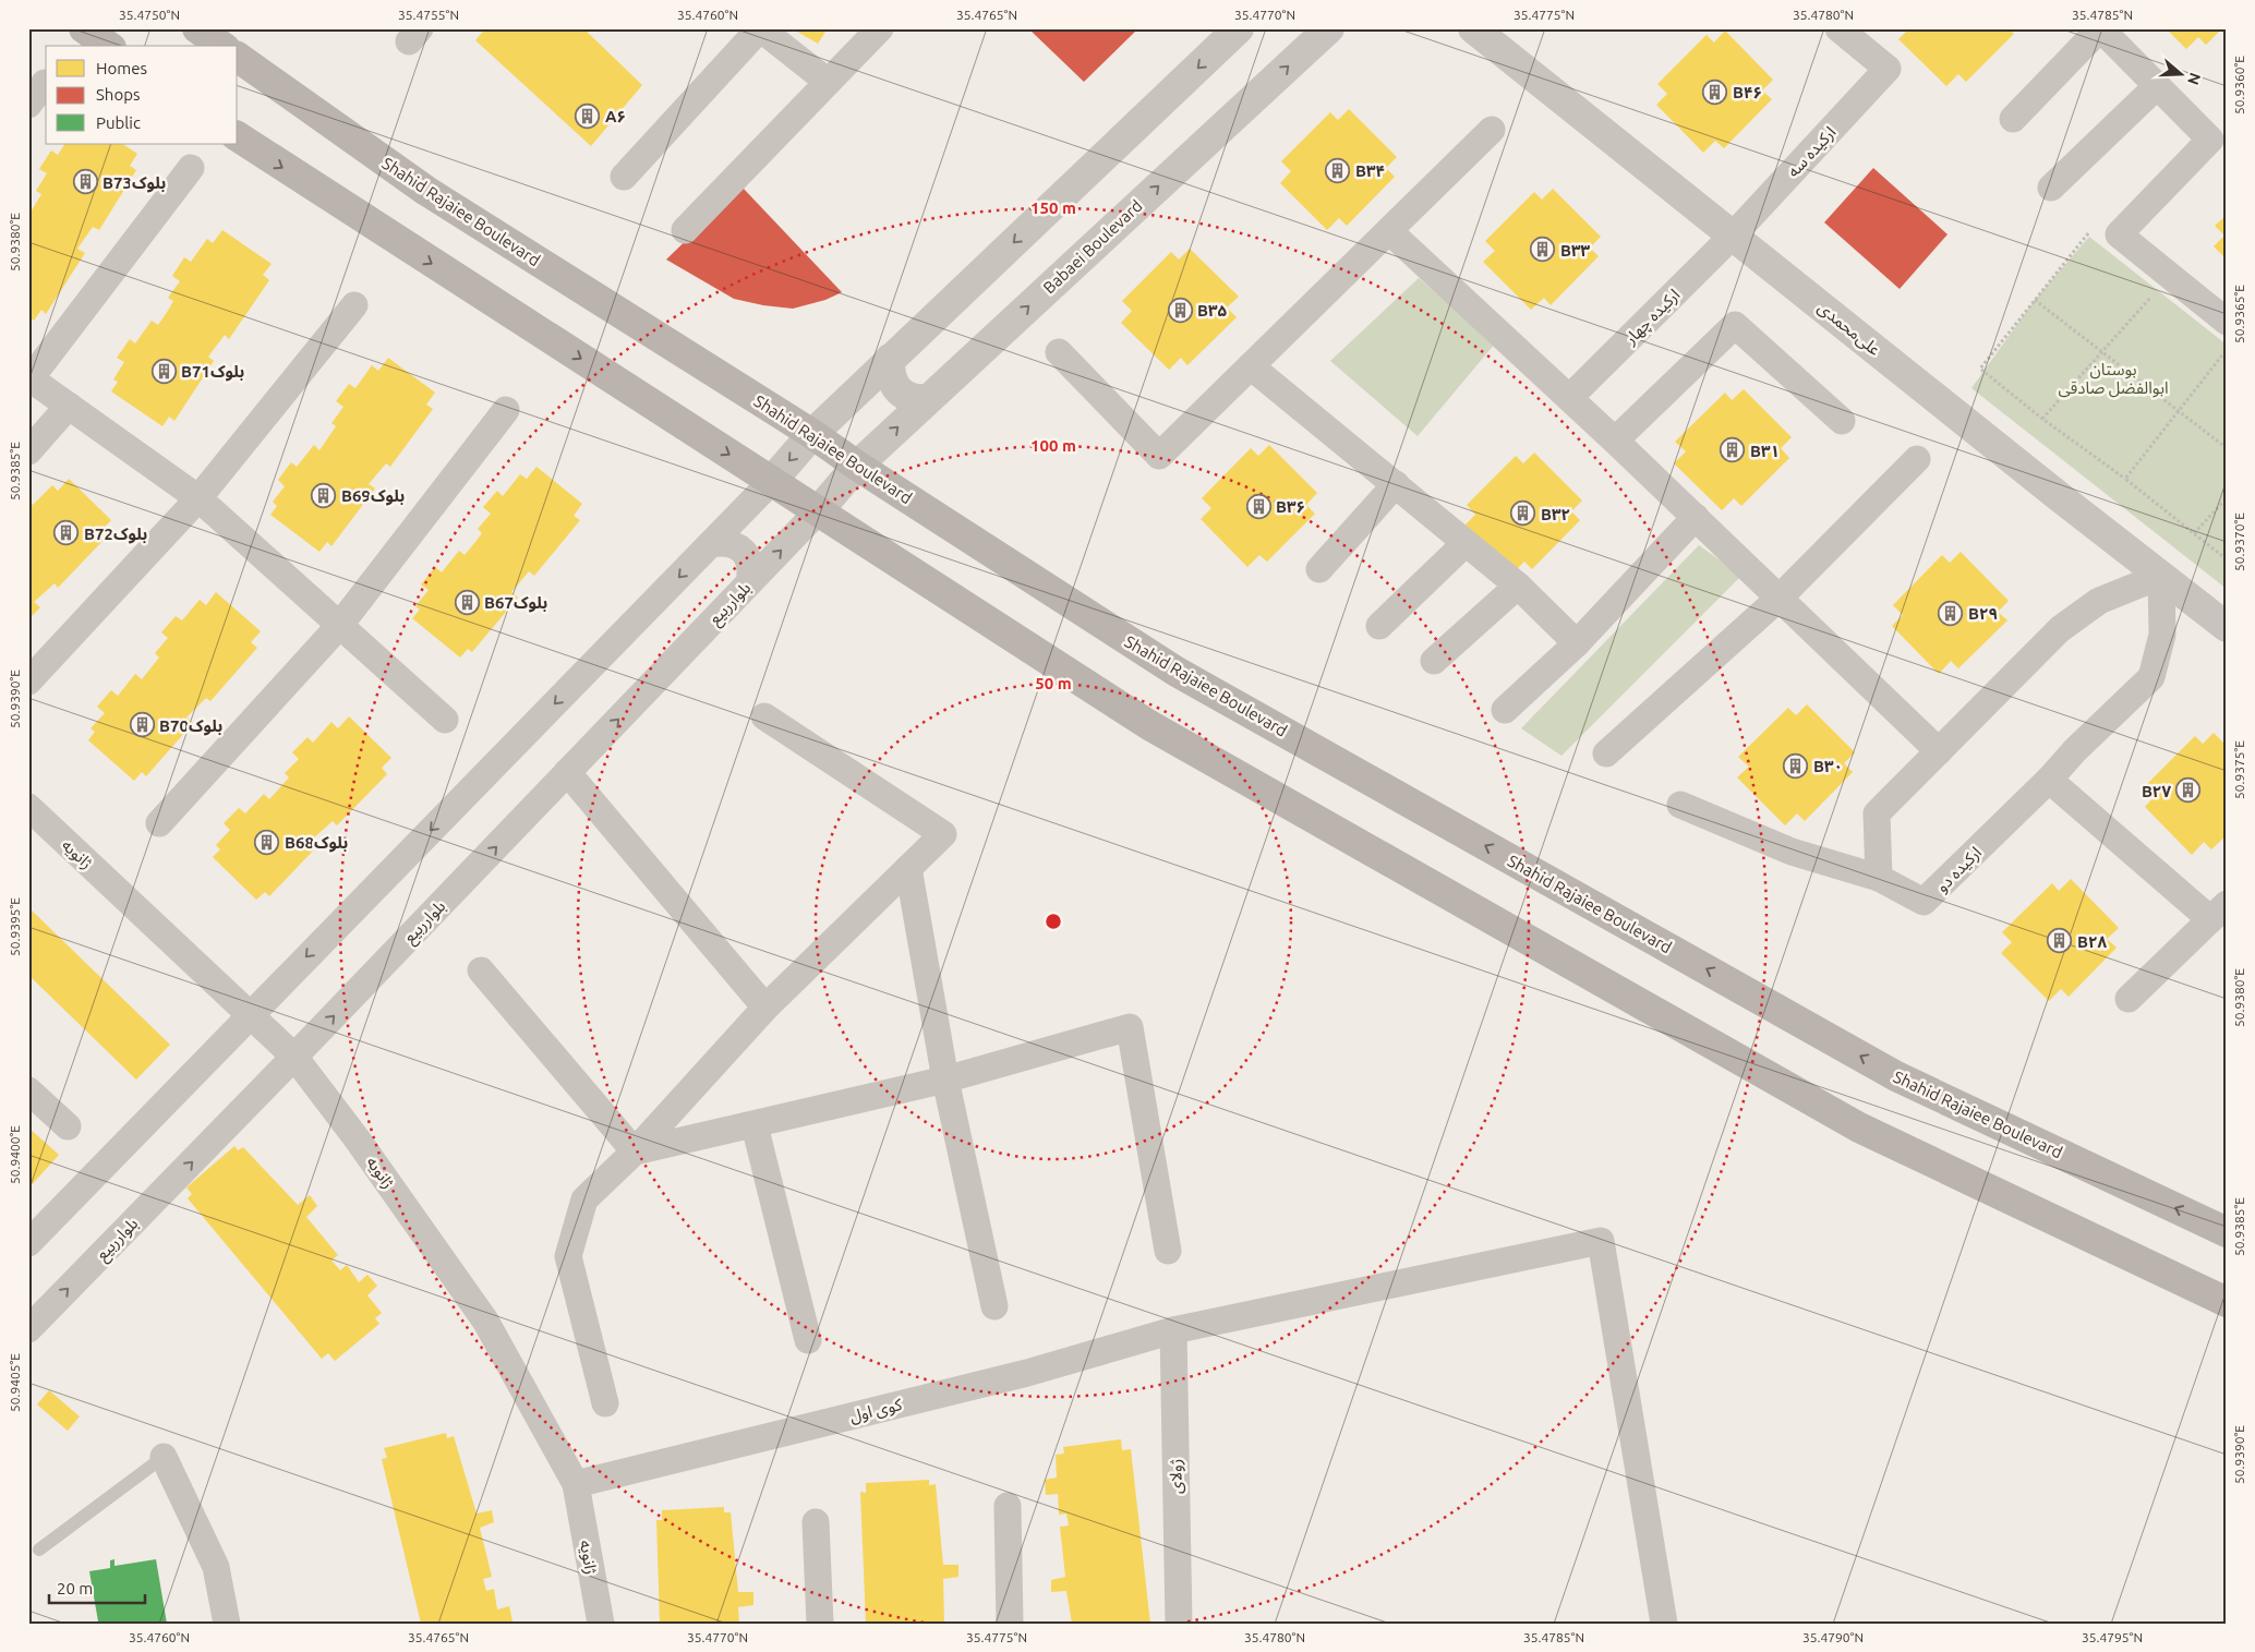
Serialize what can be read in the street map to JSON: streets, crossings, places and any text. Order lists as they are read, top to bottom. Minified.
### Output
{"streets":{"main road":["Shahid Rajaiee Boulevard"],"street":["ارکیده سه","Babaei Boulevard","ارکیده چهار","علی‌محمدی","بلوارربیع","ژانویه","ارکیده دو","کوی اول","ژولای"]},"crossings":[["ارکیده سه","ارکیده چهار"],["ارکیده سه","علی‌محمدی"],["Shahid Rajaiee Boulevard","Babaei Boulevard"],["Babaei Boulevard","بلوارربیع"],["ارکیده چهار","علی‌محمدی"],["علی‌محمدی","ارکیده دو"],["بلوارربیع","ژانویه"],["ژانویه","کوی اول"],["کوی اول","ژولای"]],"parks":["بوستان ابوالفضل صادقی"],"places":{"building":["B۴۶","A۶","B۳۴","B73بلوک","B۳۳","B۳۵","B71بلوک","B۳۱","B69بلوک","B۳۶","B۳۲","B72بلوک","B67بلوک","B۲۹","B70بلوک","B۳۰","B۲۷","B68بلوک","B۲۸"]},"legend":["Homes","Shops","Public"],"scale_bar":"20 m","north":"right","coordinates":["35.4750°N","35.4755°N","35.4760°N","35.4765°N","35.4770°N","35.4775°N","35.4780°N","35.4785°N","50.9360°E","50.9380°E","50.9365°E","50.9385°E","50.9370°E","50.9390°E","50.9375°E","50.9395°E","50.9400°E","50.9405°E","35.4790°N","35.4795°N"],"rings":["150 m","100 m","50 m"]}
